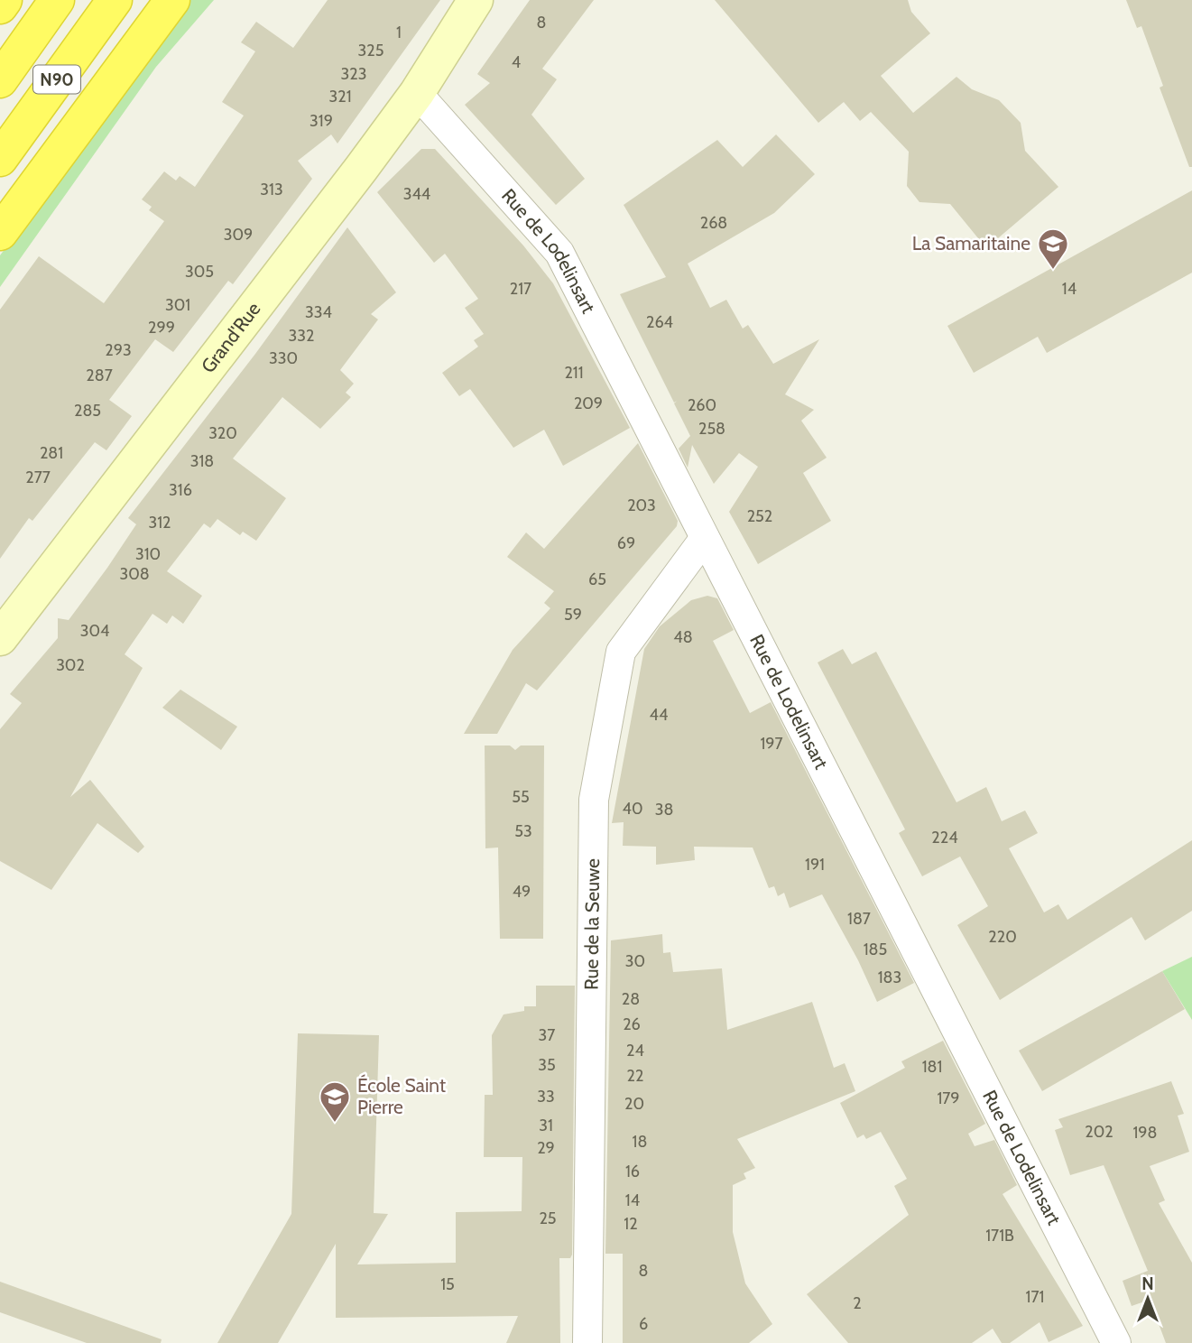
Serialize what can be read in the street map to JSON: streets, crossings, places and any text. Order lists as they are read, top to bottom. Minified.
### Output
{"streets":{"highway":["N90"],"street":["Rue de Lodelinsart","Grand'Rue","Rue de la Seuwe"]},"crossings":[["Rue de Lodelinsart","Grand'Rue"],["Rue de Lodelinsart","Rue de la Seuwe"]],"places":{"school or university":["La Samaritaine","École Saint Pierre"]},"house_numbers":["8","1","325","4","323","321","319","313","344","268","309","305","217","14","301","334","264","299","332","293","330","211","287","209","260","285","258","320","281","318","277","316","203","252","312","69","310","308","65","59","304","48","302","44","197","55","40","38","53","224","191","49","187","220","185","30","183","28","26","37","24","35","181","22","33","179","20","31","202","198","18","29","16","14","25","12","171B","8","15","171","2","6"],"north":"top"}
